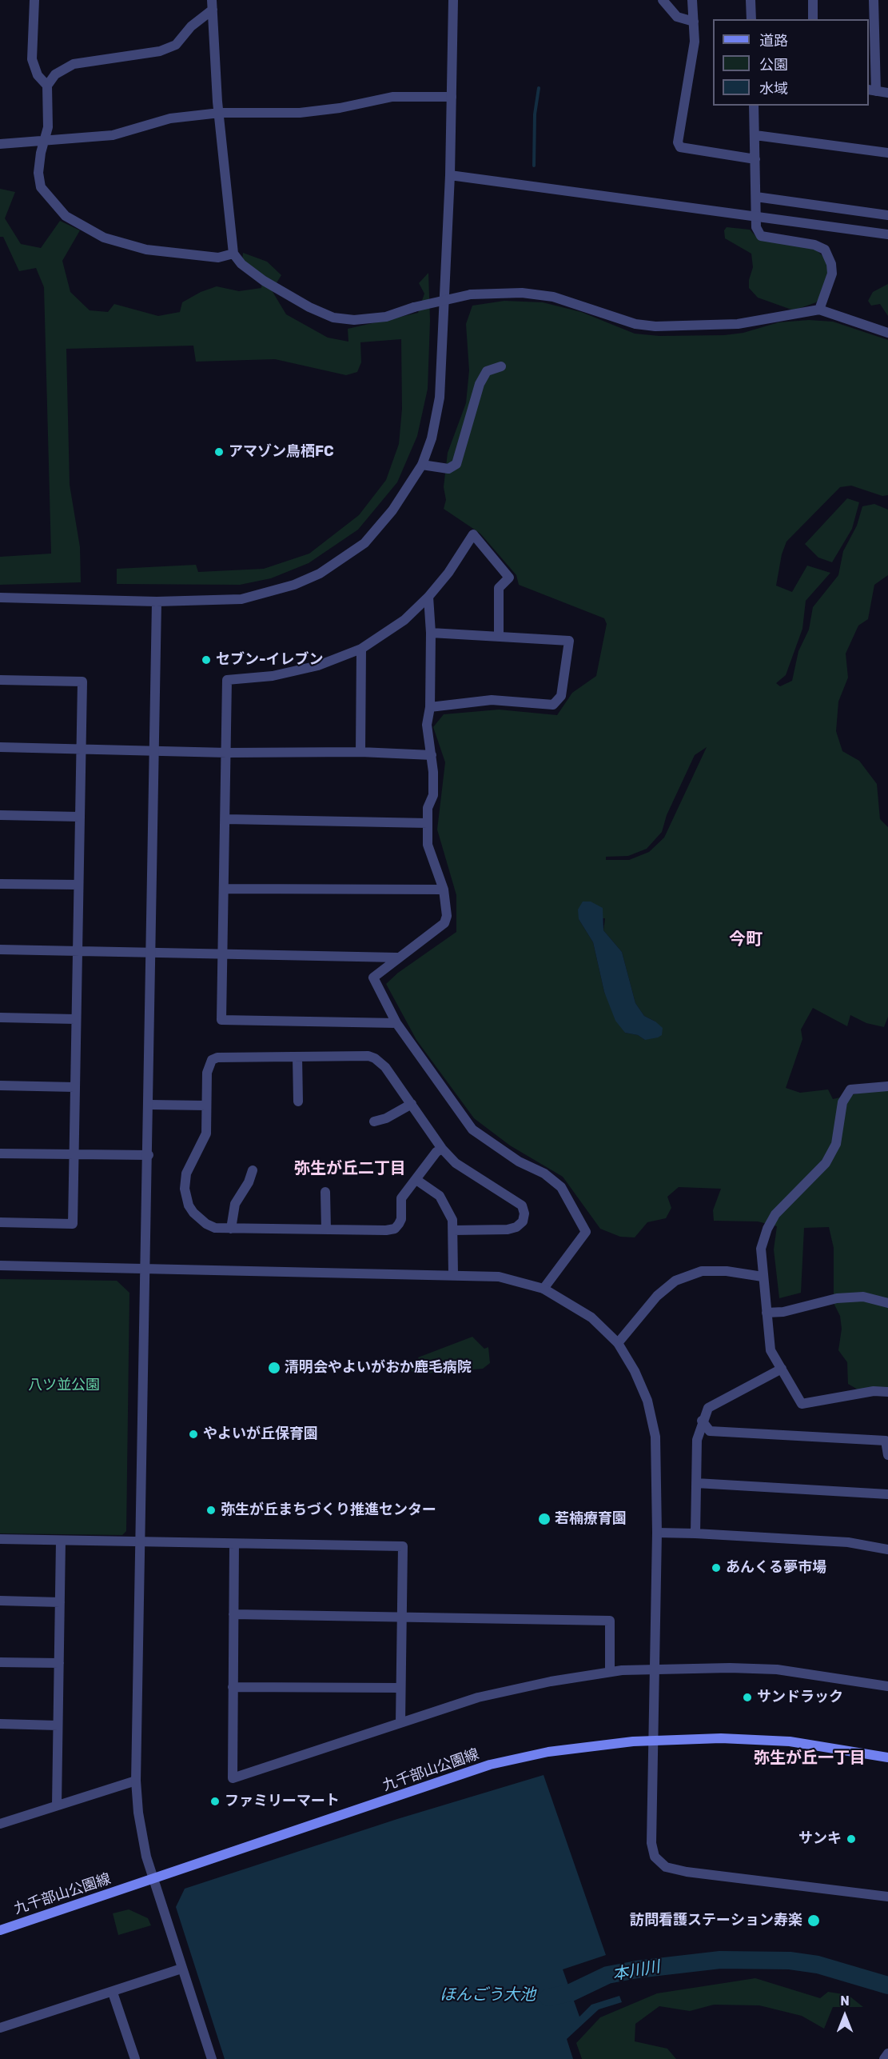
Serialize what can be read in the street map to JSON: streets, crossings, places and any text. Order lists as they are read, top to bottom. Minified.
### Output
{"streets":{"main road":["九千部山公園線"]},"districts":["今町","弥生が丘二丁目","弥生が丘一丁目"],"water":["本川川","ほんごう大池"],"parks":["八ツ並公園"],"places":["アマゾン鳥栖FC","セブン-イレブン","清明会やよいがおか鹿毛病院","やよいが丘保育園","弥生が丘まちづくり推進センター","若楠療育園","あんくる夢市場","サンドラック","ファミリーマート","サンキ","訪問看護ステーション寿楽"],"legend":["道路","公園","水域"],"north":"top"}
